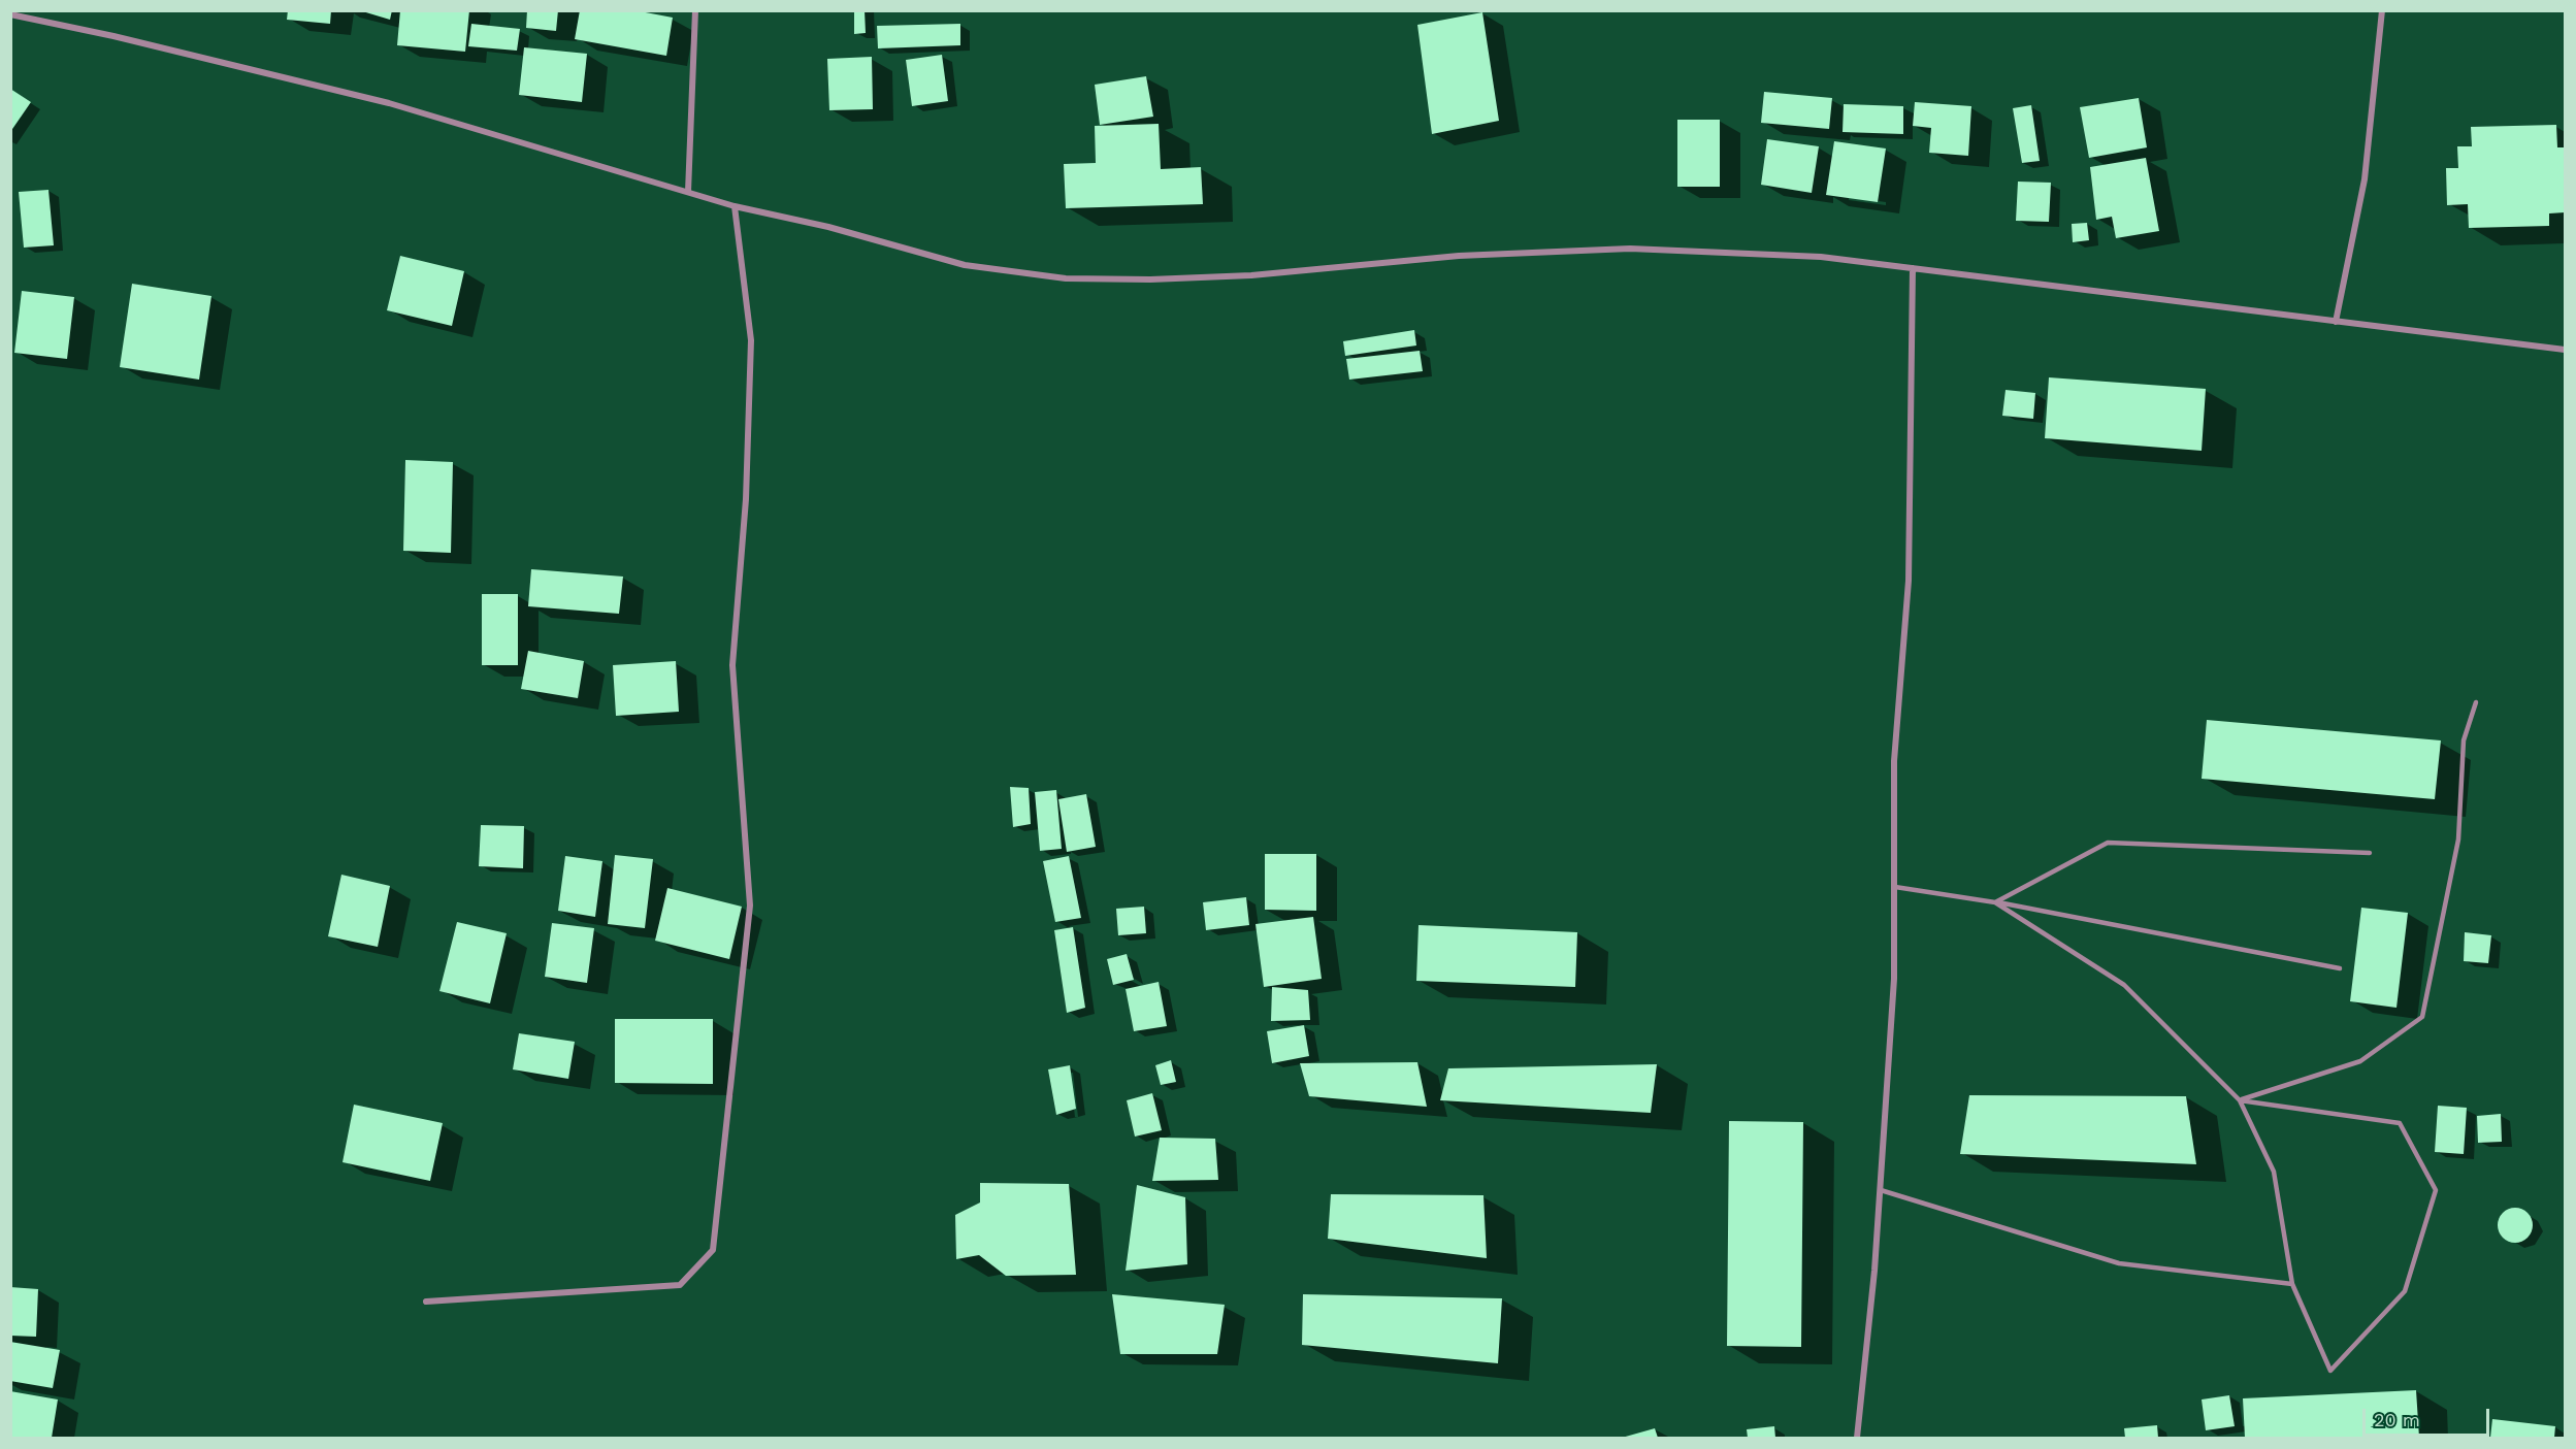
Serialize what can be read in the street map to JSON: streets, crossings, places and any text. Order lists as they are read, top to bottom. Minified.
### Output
{"scale_bar":"20 m"}
